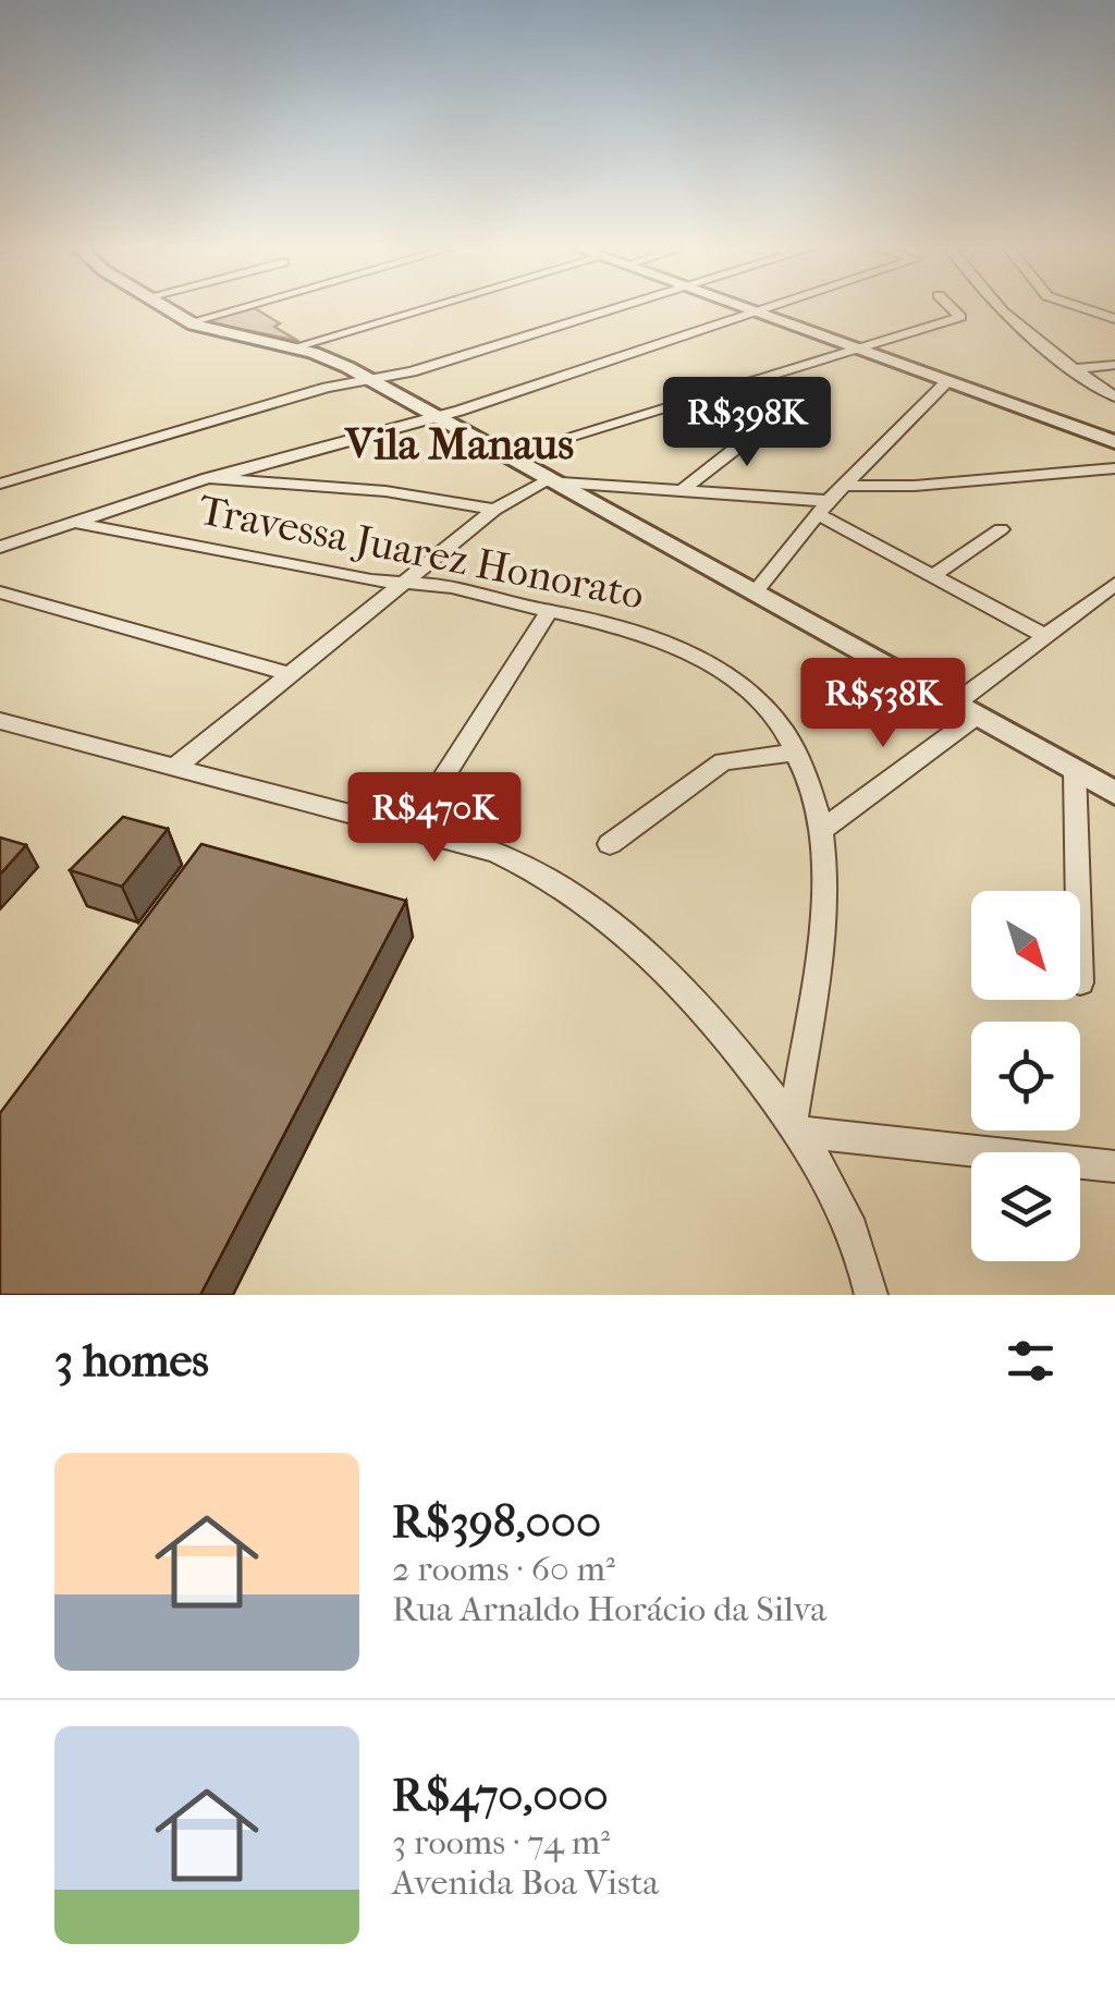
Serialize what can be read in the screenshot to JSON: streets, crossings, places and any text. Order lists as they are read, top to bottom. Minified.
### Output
{"streets":{"street":["Travessa Juarez Honorato"]},"districts":["Vila Manaus"],"north":"bottom right","page":{"price":["R$398K","R$538K","R$470K"],"heading":"3 homes","list":[{"name":"R$398,000","note":"2 rooms · 60 m² · Rua Arnaldo Horácio da Silva"},{"name":"R$470,000","note":"3 rooms · 74 m² · Avenida Boa Vista"}]}}
